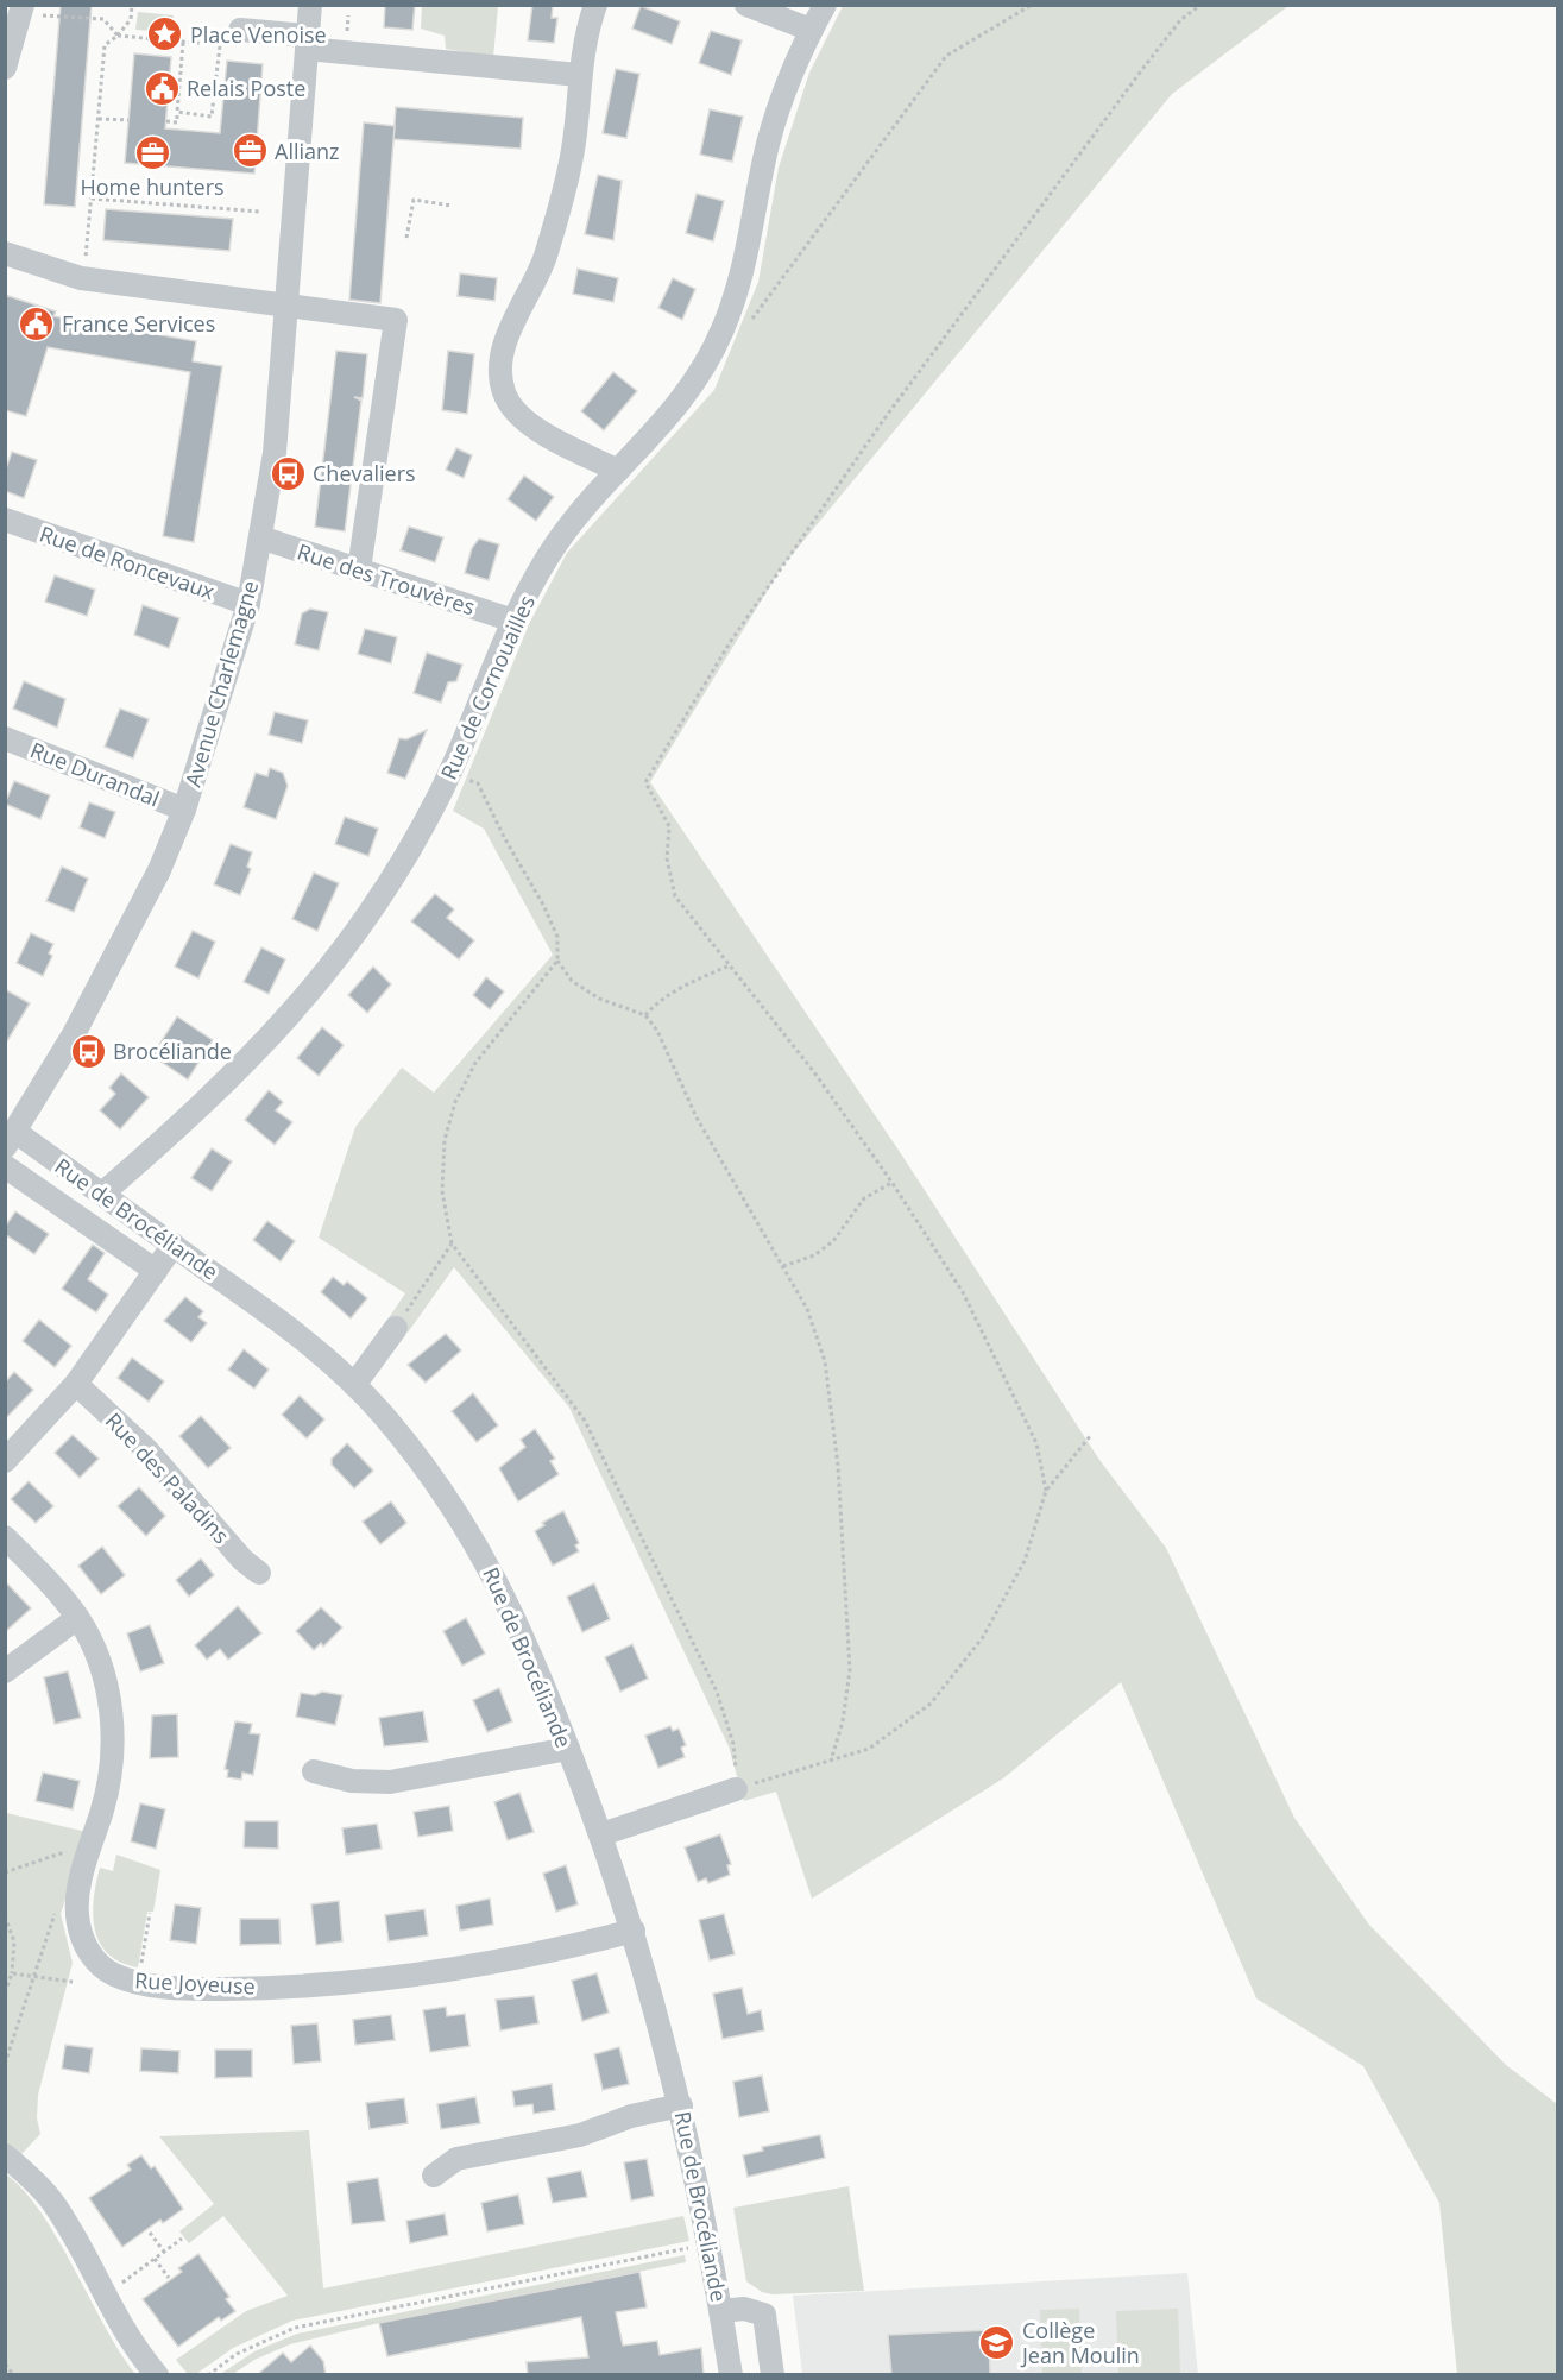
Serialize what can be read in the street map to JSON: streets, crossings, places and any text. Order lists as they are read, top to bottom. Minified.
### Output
{"streets":{"street":["Rue de Roncevaux","Rue des Trouvères","Avenue Charlemagne","Rue de Cornouailles","Rue Durandal","Rue de Brocéliande","Rue des Paladins","Rue Joyeuse"]},"crossings":[["Rue de Roncevaux","Avenue Charlemagne"],["Rue des Trouvères","Avenue Charlemagne"],["Rue des Trouvères","Rue de Cornouailles"],["Avenue Charlemagne","Rue Durandal"],["Avenue Charlemagne","Rue de Brocéliande"],["Rue de Cornouailles","Rue de Brocéliande"],["Rue de Brocéliande","Rue Joyeuse"]],"places":{"place":["Place Venoise"],"public building":["Relais Poste","France Services"],"office":["Allianz","Home hunters"],"bus stop":["Chevaliers","Brocéliande"],"school or university":["Collège Jean Moulin"]}}
